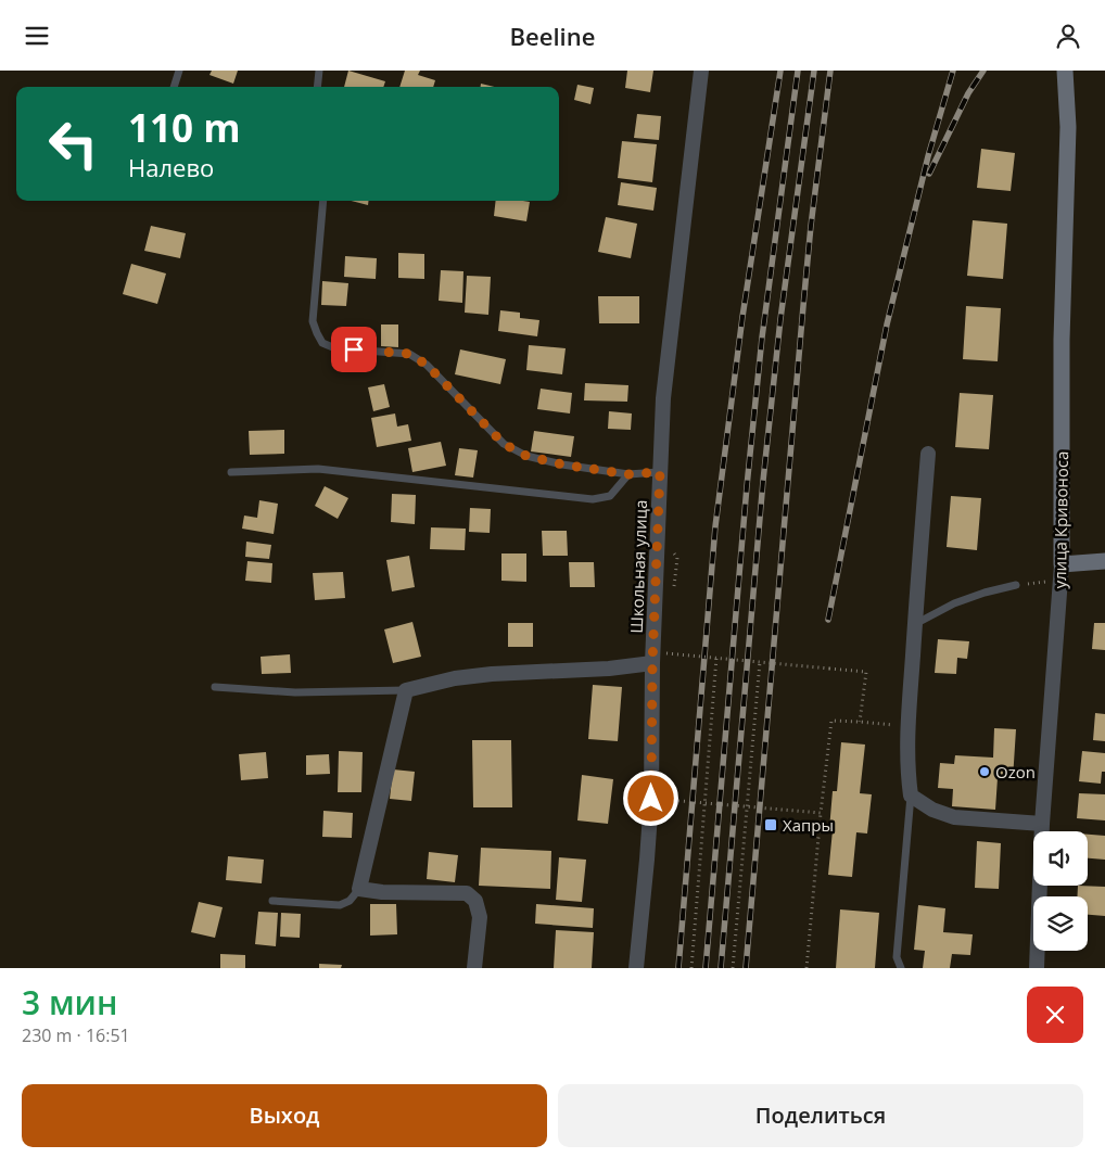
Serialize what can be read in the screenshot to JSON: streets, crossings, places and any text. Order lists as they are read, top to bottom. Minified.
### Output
{"streets":{"street":["улица Кривоноса","Школьная улица"]},"places":{"other":["Ozon"],"transit":["Хапры"]},"page":{"header":"Beeline","turn":["110 m","Налево"],"heading":["3 мин","230 m · 16:51"],"buttons":["Выход","Поделиться"]}}
